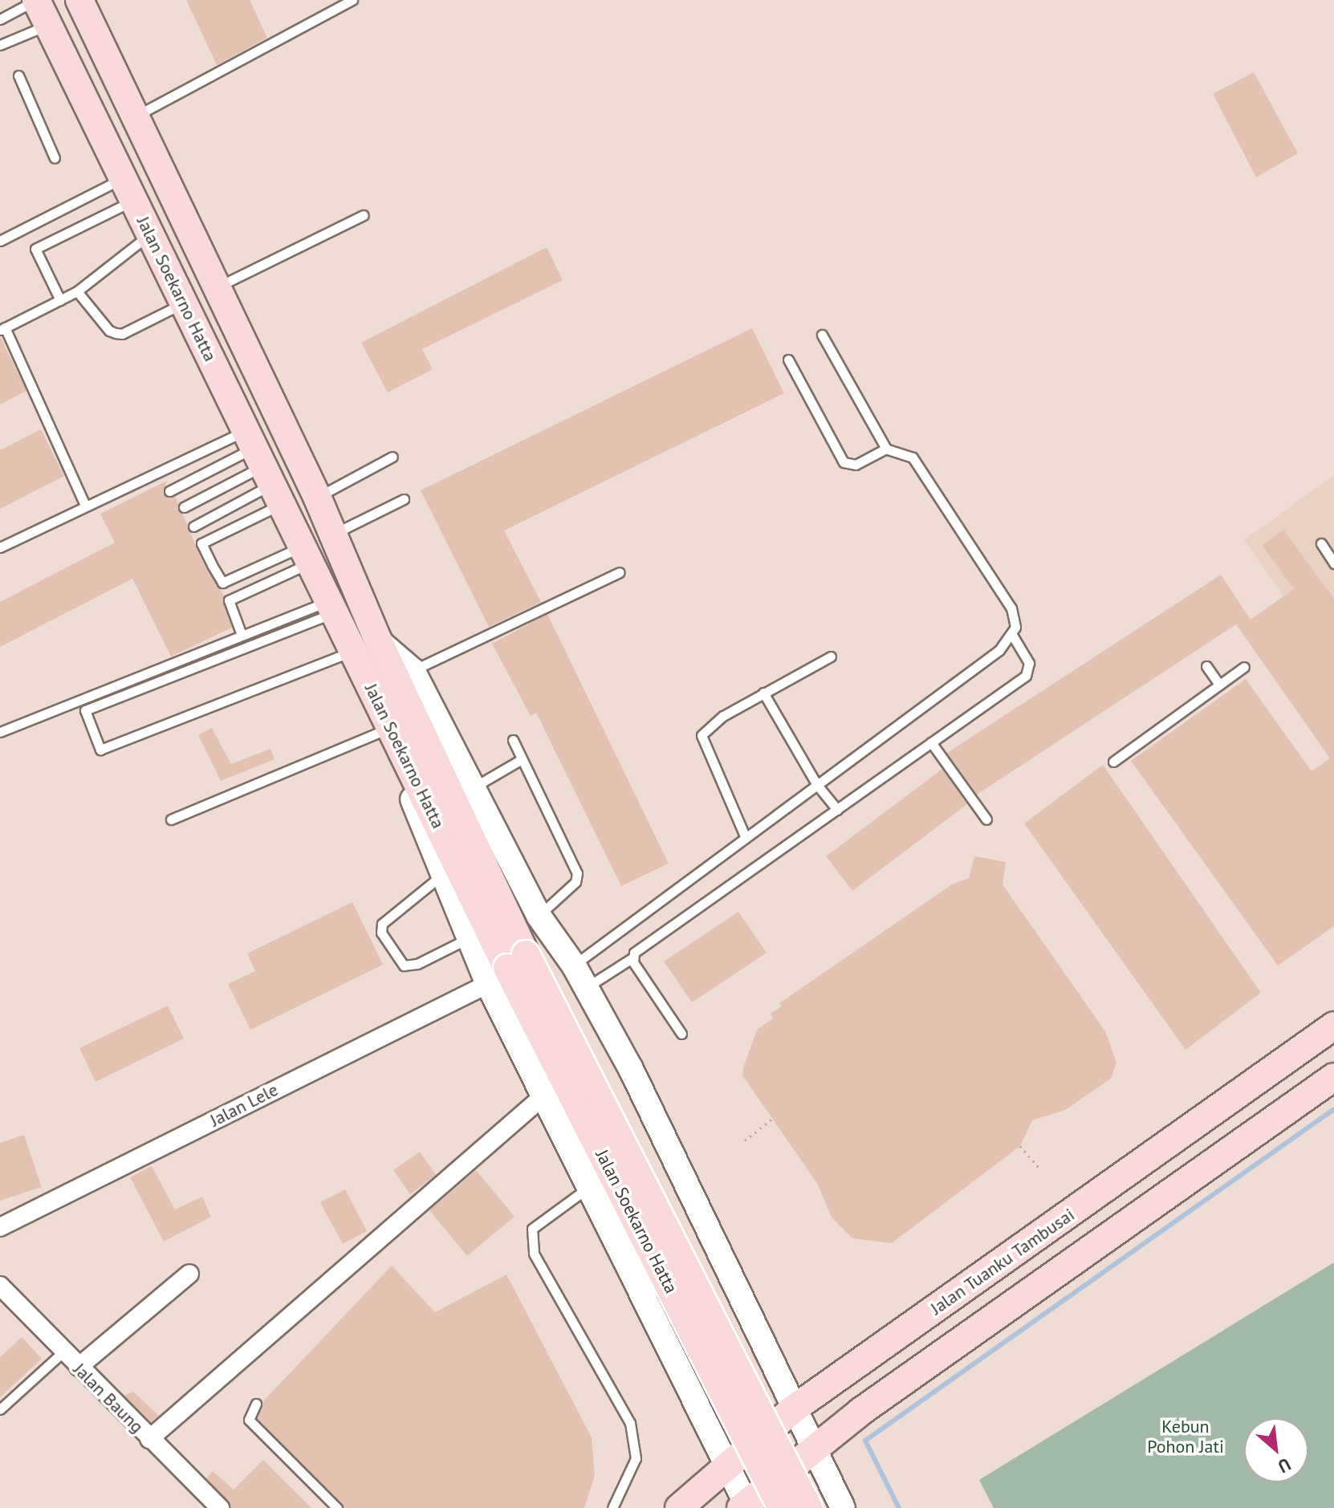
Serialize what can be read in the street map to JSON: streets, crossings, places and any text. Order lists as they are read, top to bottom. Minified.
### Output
{"streets":{"main road":["Jalan Soekarno Hatta","Jalan Tuanku Tambusai"],"street":["Jalan Lele","Jalan Baung"]},"crossings":[["Jalan Soekarno Hatta","Jalan Lele"],["Jalan Soekarno Hatta","Jalan Tuanku Tambusai"]],"parks":["Kebun Pohon Jati"],"north":"bottom right"}
